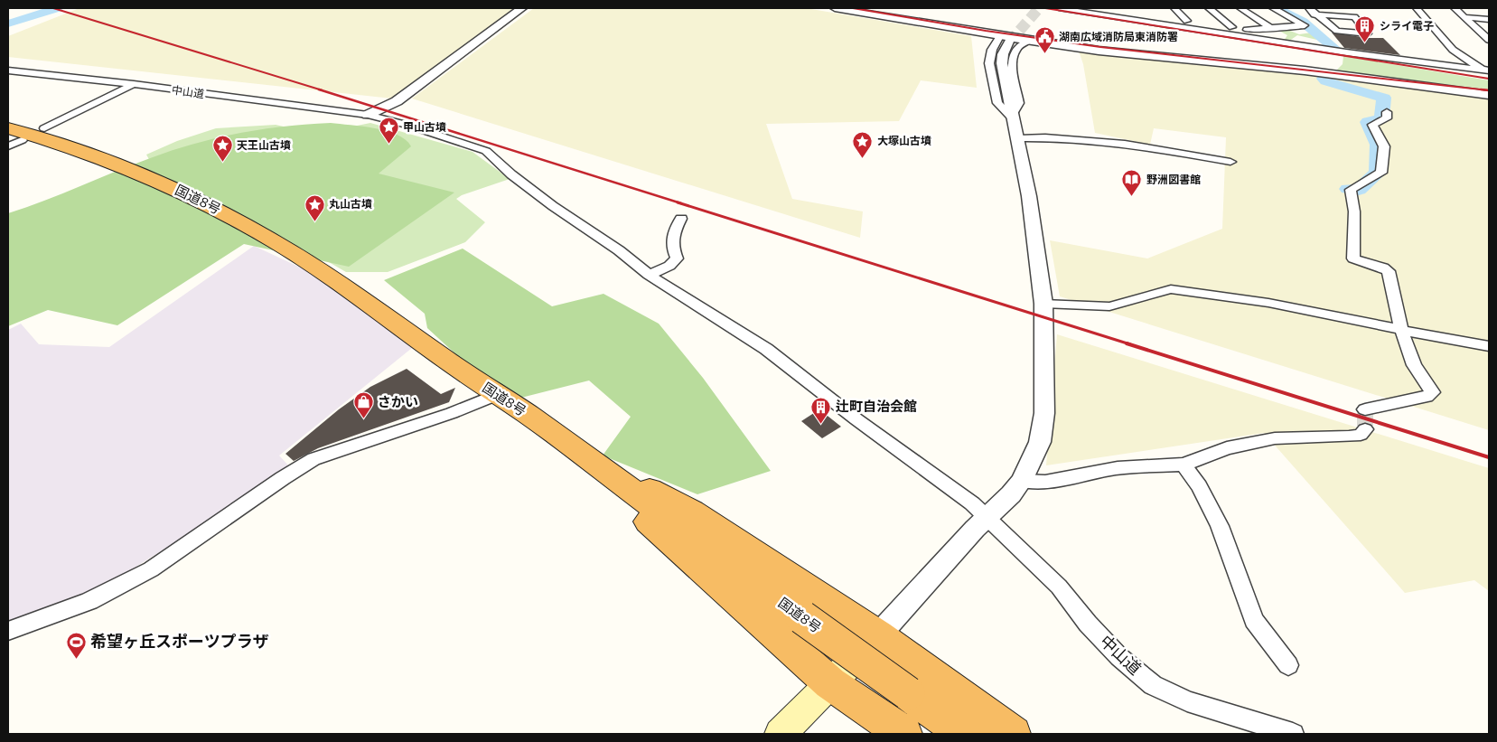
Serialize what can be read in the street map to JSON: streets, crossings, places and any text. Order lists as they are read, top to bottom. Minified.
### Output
{"streets":{"highway":["国道8号"],"street":["中山道"]},"places":{"building":["シライ電子","辻町自治会館"],"public building":["湖南広域消防局東消防署"],"place":["甲山古墳","大塚山古墳","天王山古墳","丸山古墳"],"library":["野洲図書館"],"shop":["さかい"],"sports":["希望ヶ丘スポーツプラザ"]}}
